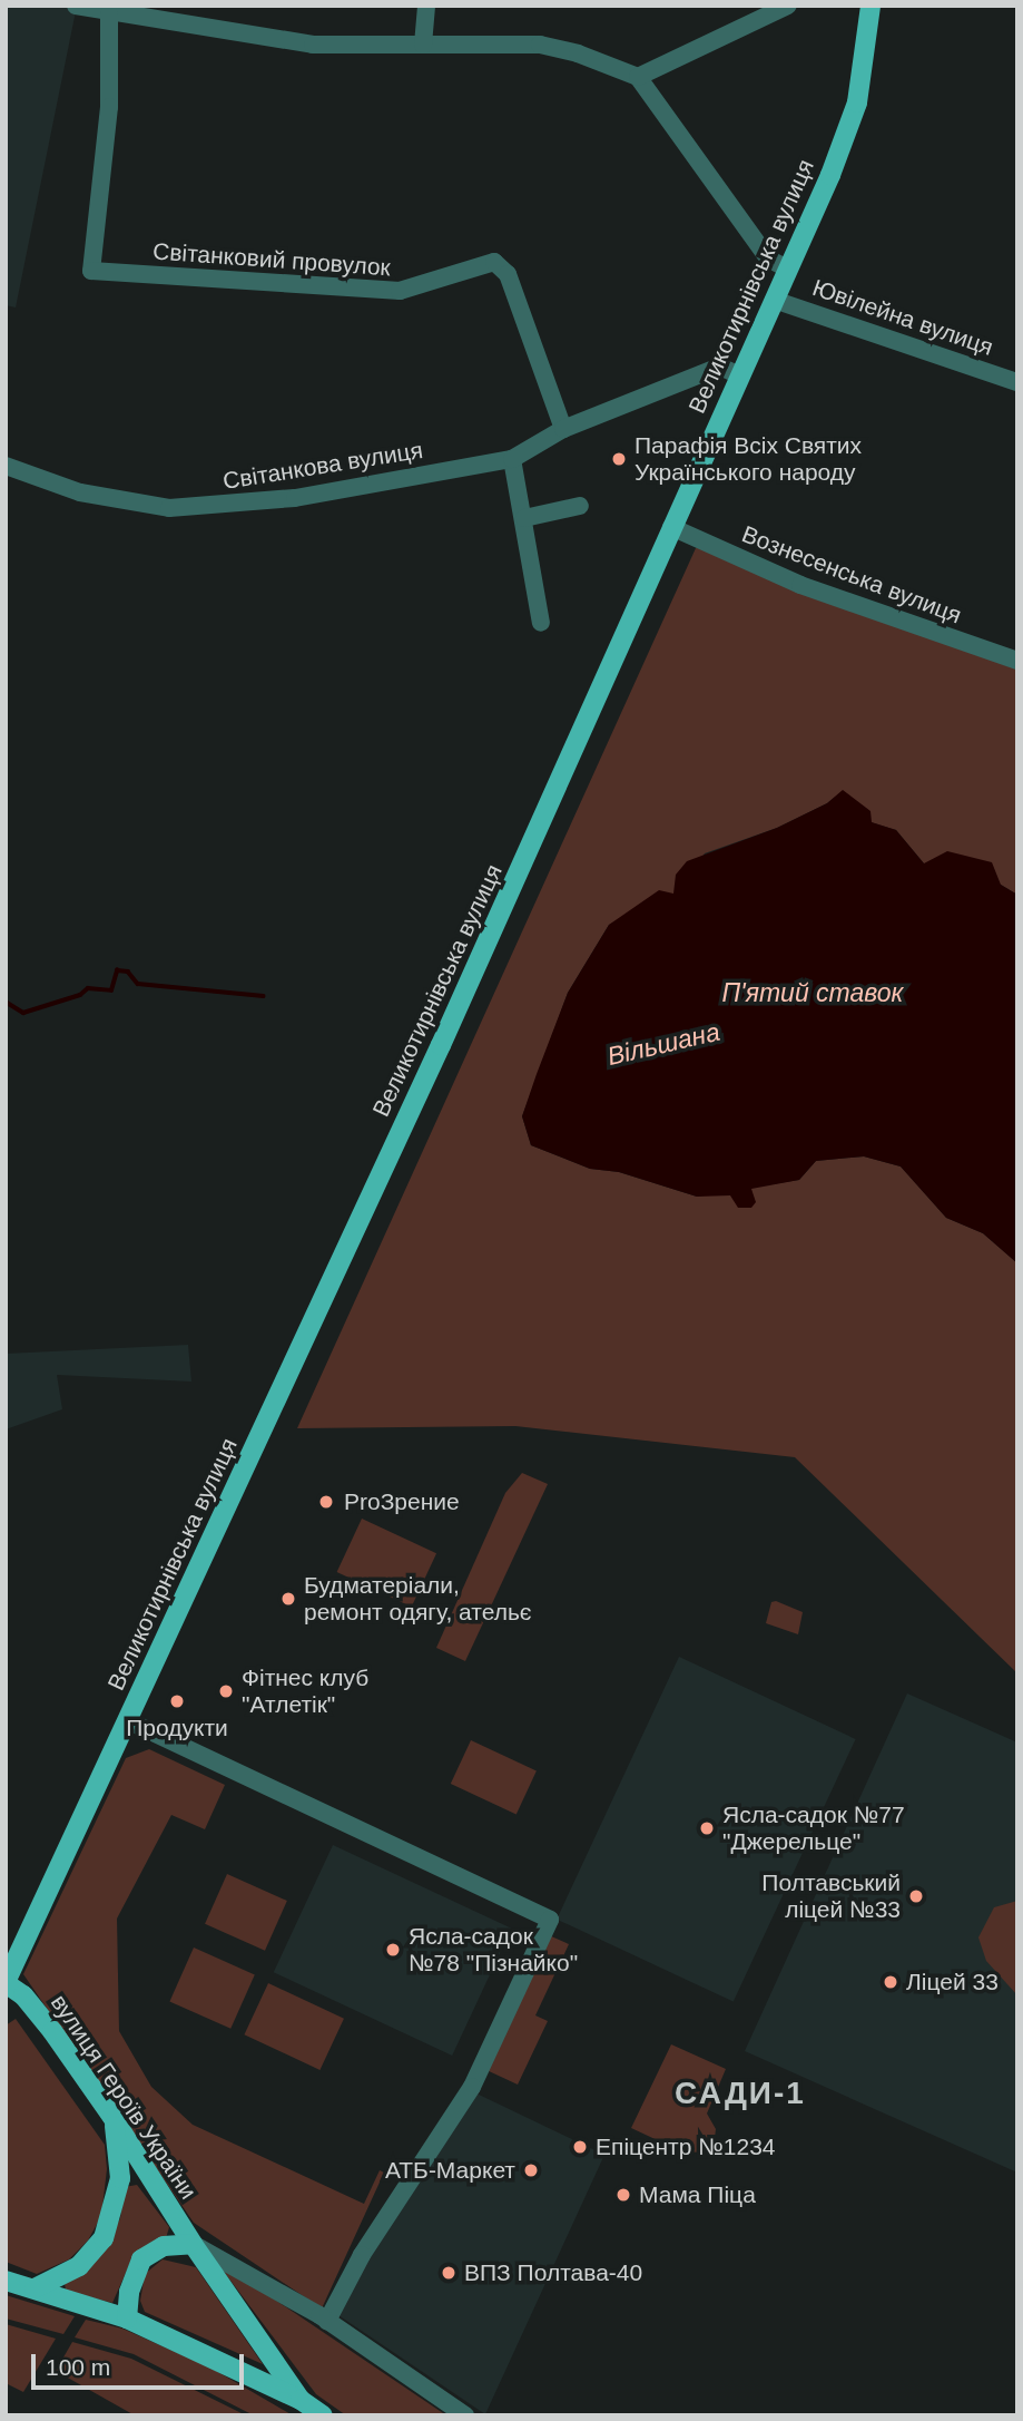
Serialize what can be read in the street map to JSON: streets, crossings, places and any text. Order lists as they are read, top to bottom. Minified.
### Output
{"streets":{"main road":["Великотирнівська вулиця","вулиця Героїв України"],"street":["Світанковий провулок","Ювілейна вулиця","Світанкова вулиця","Вознесенська вулиця"]},"crossings":[["Світанковий провулок","Світанкова вулиця"],["Великотирнівська вулиця","Ювілейна вулиця"],["Великотирнівська вулиця","Світанкова вулиця"],["Великотирнівська вулиця","Вознесенська вулиця"],["Великотирнівська вулиця","вулиця Героїв України"]],"districts":["САДИ-1"],"water":["П'ятий ставок","Вільшана"],"places":["Парафія Всіх Святих Українського народу","ProЗрение","Будматеріали, ремонт одягу, ательє","Фітнес клуб \"Атлетік\"","Продукти","Ясла-садок №77 \"Джерельце\"","Полтавський ліцей №33","Ясла-садок №78 \"Пізнайко\"","Ліцей 33","Епіцентр №1234","АТБ-Маркет","Мама Піца","ВПЗ Полтава-40"],"scale_bar":"100 m"}
